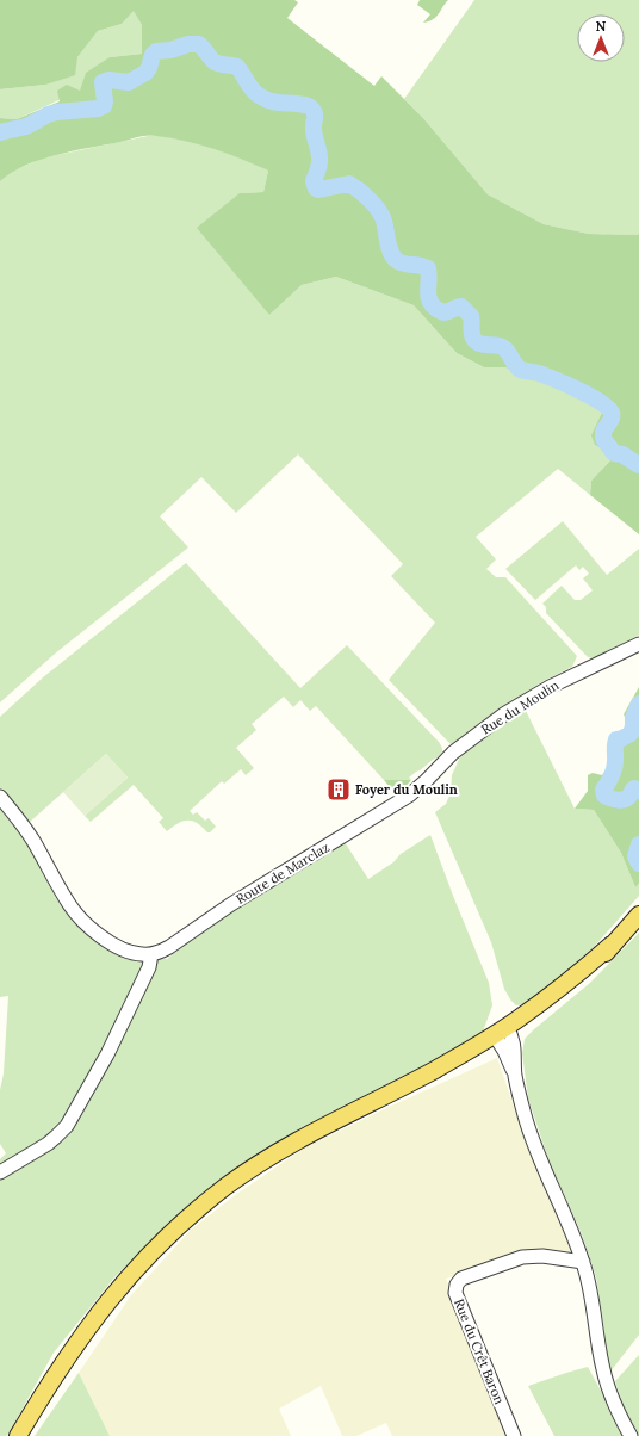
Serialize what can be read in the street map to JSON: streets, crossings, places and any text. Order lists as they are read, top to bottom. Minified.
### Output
{"streets":{"street":["Rue du Moulin","Route de Marclaz","Rue du Crêt Baron"]},"crossings":[["Rue du Moulin","Route de Marclaz"]],"places":{"building":["Foyer du Moulin"]},"north":"top"}
